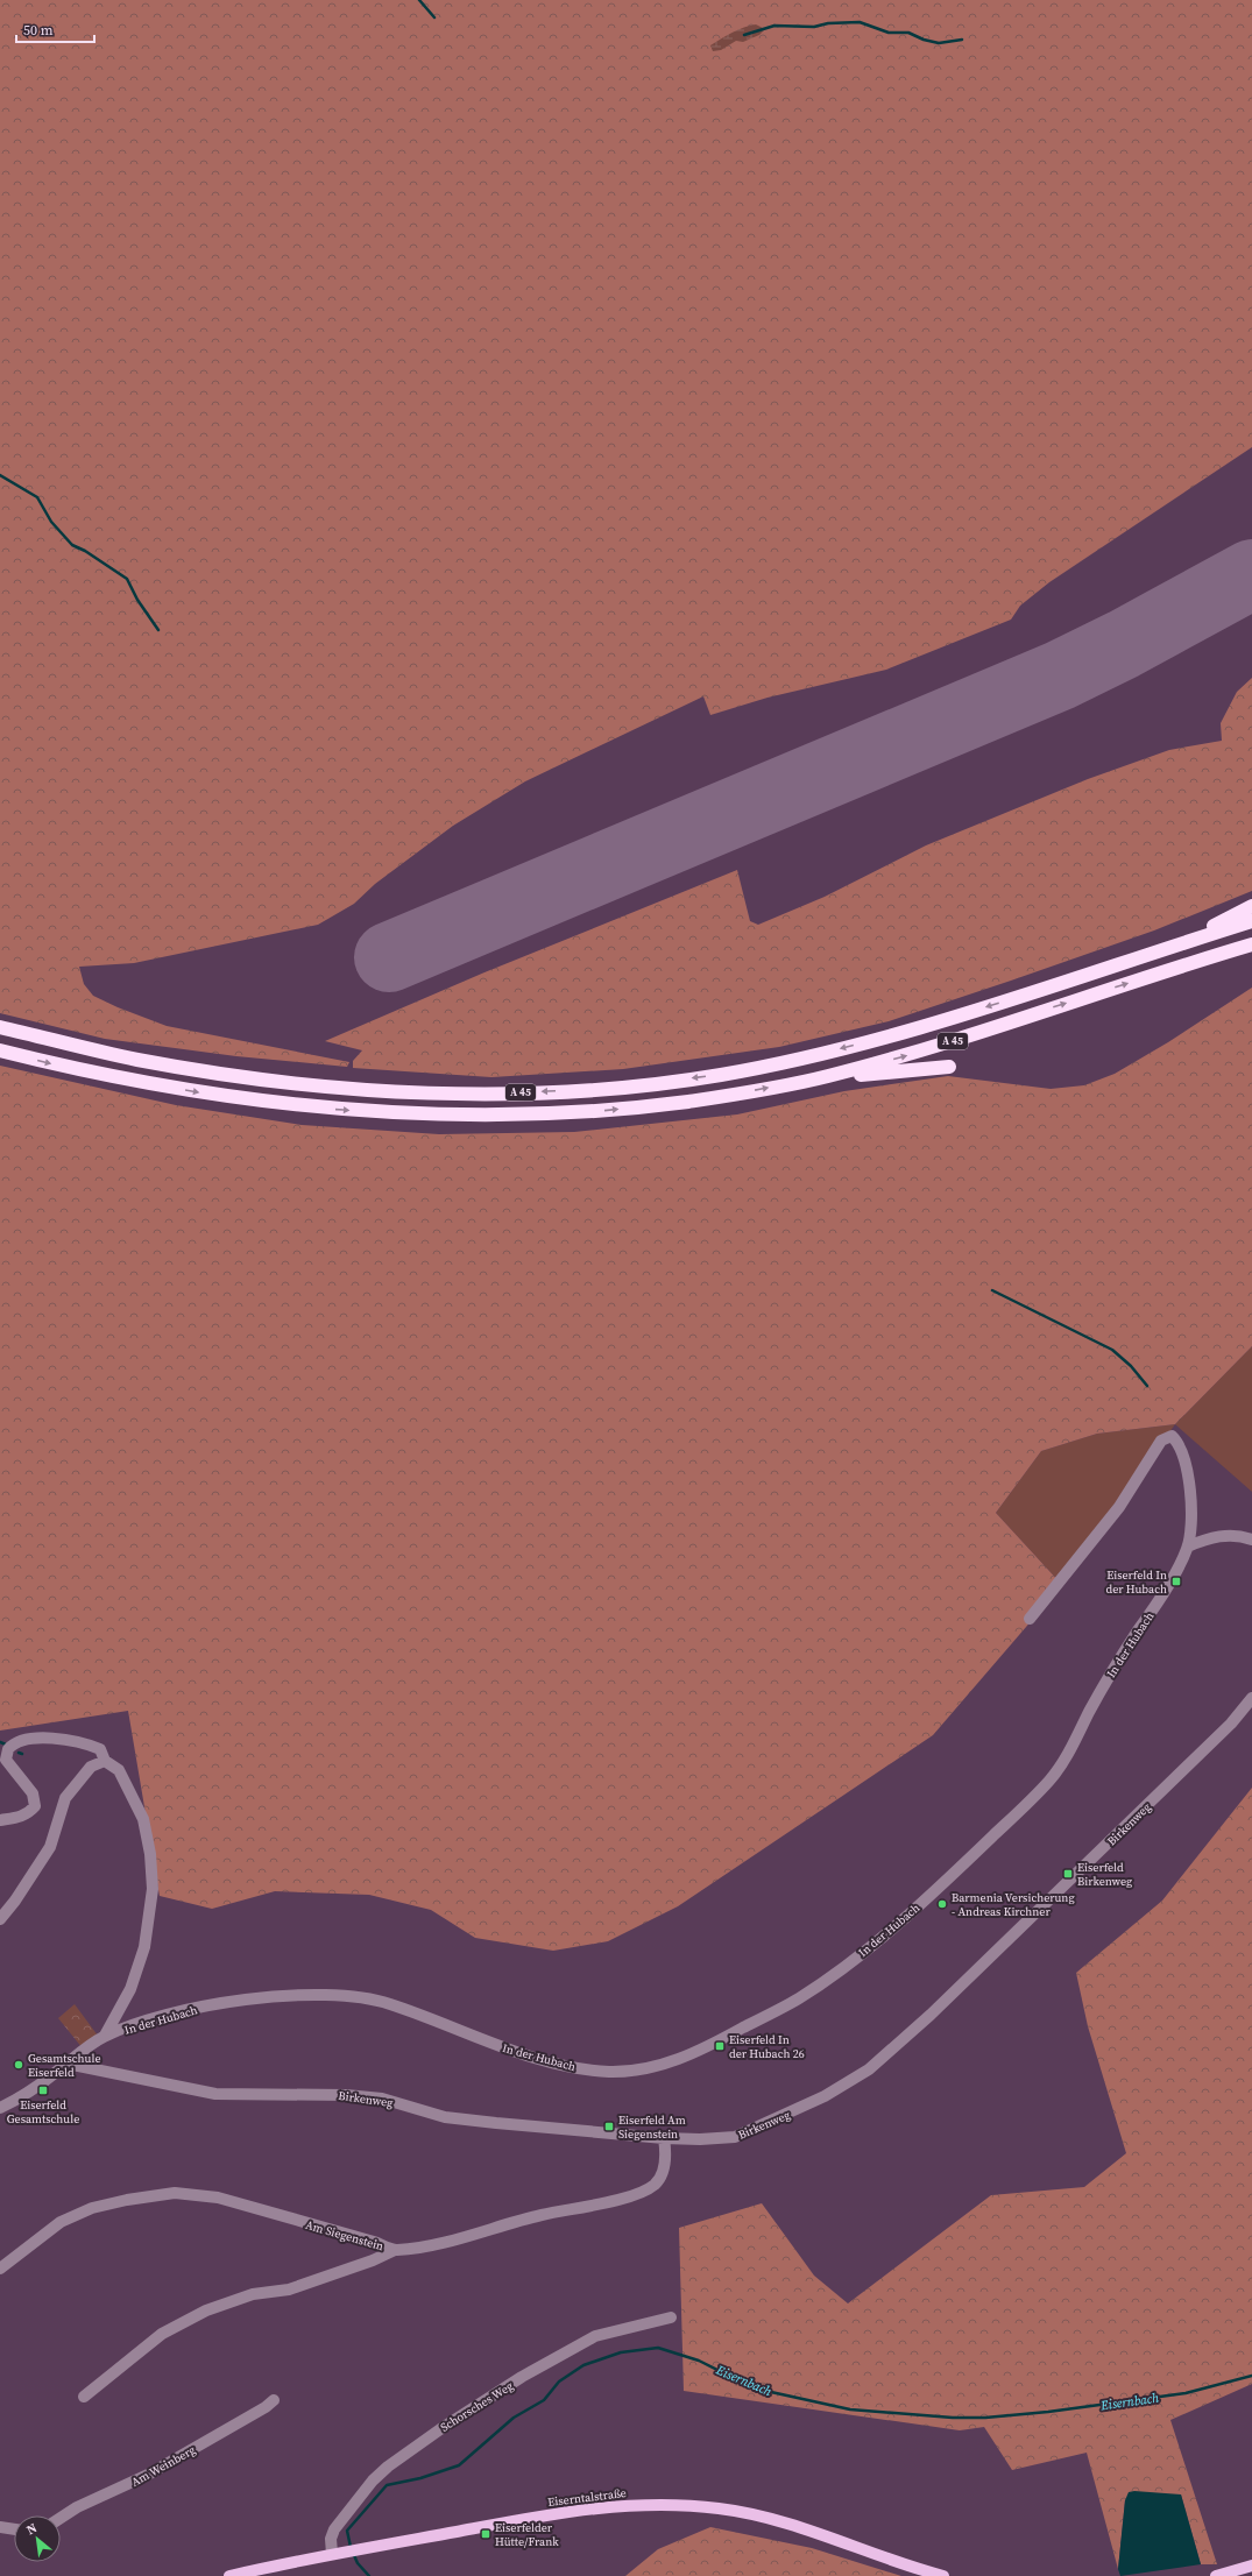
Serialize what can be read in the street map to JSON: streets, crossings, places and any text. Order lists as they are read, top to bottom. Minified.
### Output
{"streets":{"highway":["A 45"],"main road":["Eiserntalstraße"],"street":["In der Hubach","Birkenweg","Am Siegenstein","Schorsches Weg","Am Weinberg"]},"crossings":[["Birkenweg","Am Siegenstein"],["Schorsches Weg","Eiserntalstraße"]],"water":["Eisernbach"],"places":{"transit":["Eiserfeld In der Hubach","Eiserfeld Birkenweg","Eiserfeld In der Hubach 26","Eiserfeld Gesamtschule","Eiserfeld Am Siegenstein","Eiserfelder Hütte/Frank"],"other":["Barmenia Versicherung - Andreas Kirchner","Gesamtschule Eiserfeld"]},"scale_bar":"50 m","north":"top left"}
